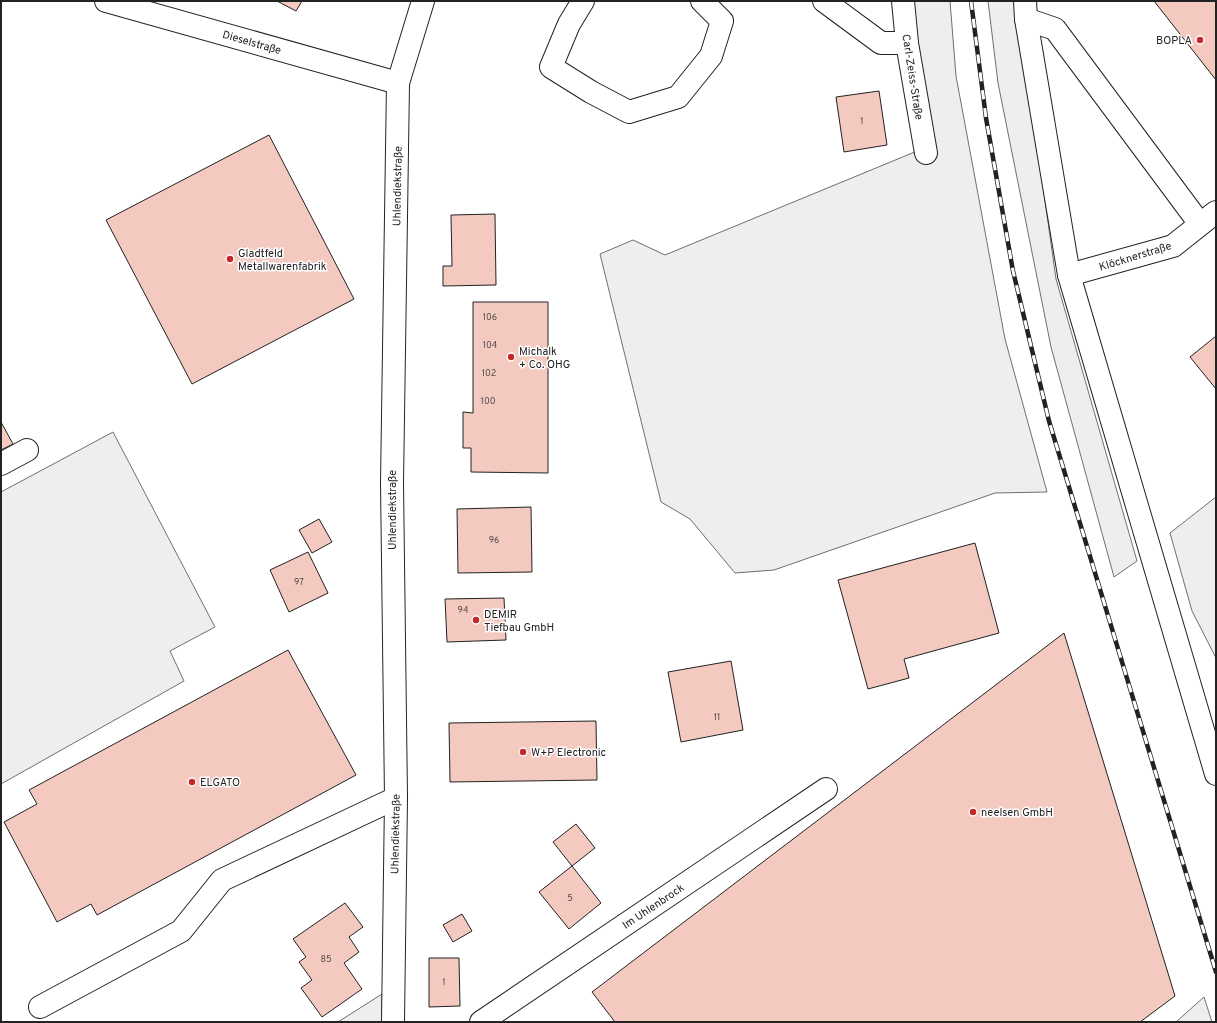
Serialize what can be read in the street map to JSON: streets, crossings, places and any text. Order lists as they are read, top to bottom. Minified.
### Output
{"streets":{"street":["Dieselstraße","Carl-Zeiss-Straße","Uhlendiekstraße","Klöcknerstraße","Im Uhlenbrock"]},"crossings":[["Dieselstraße","Uhlendiekstraße"]],"places":["BOPLA","Gladtfeld Metallwarenfabrik","Michalk + Co. OHG","DEMIR Tiefbau GmbH","W+P Electronic","ELGATO","neelsen GmbH"],"house_numbers":["1","106","104","102","100","96","97","94","11","5","85","1"]}
